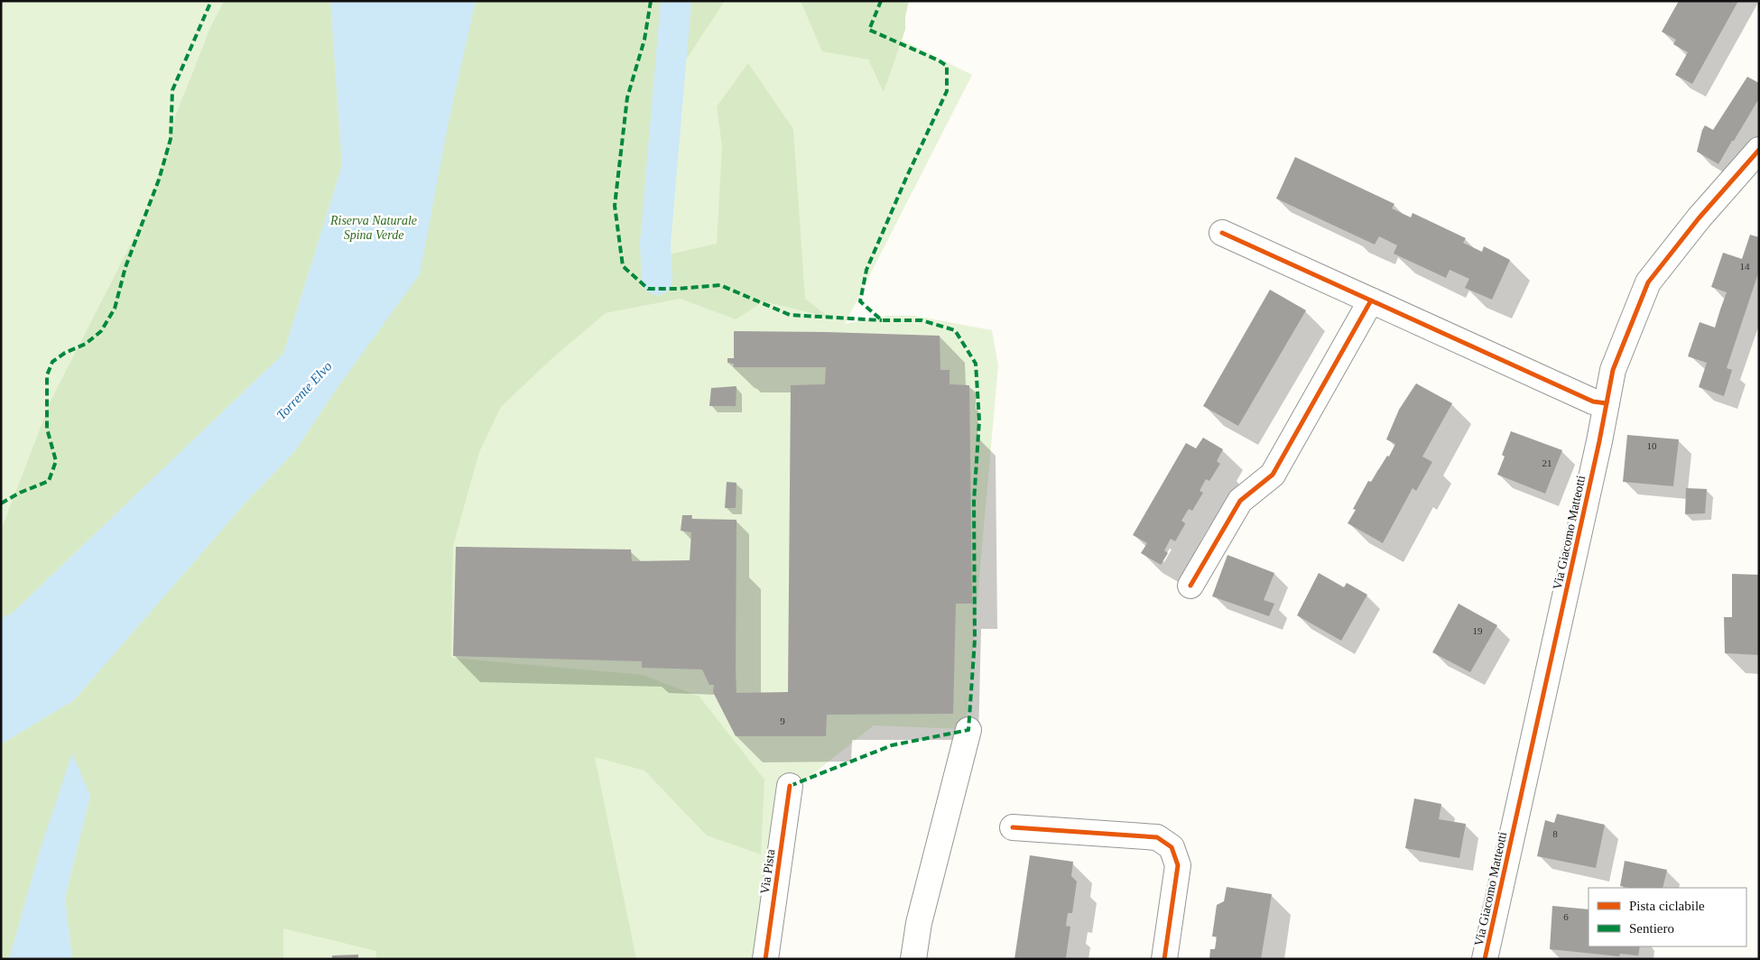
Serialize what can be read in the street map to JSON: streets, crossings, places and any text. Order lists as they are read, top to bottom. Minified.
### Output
{"streets":{"street":["Via Giacomo Matteotti","Via Pista"]},"water":["Torrente Elvo"],"parks":["Riserva Naturale Spina Verde"],"house_numbers":["14","10","21","19","9","8","6"],"legend":["Pista ciclabile","Sentiero"]}
